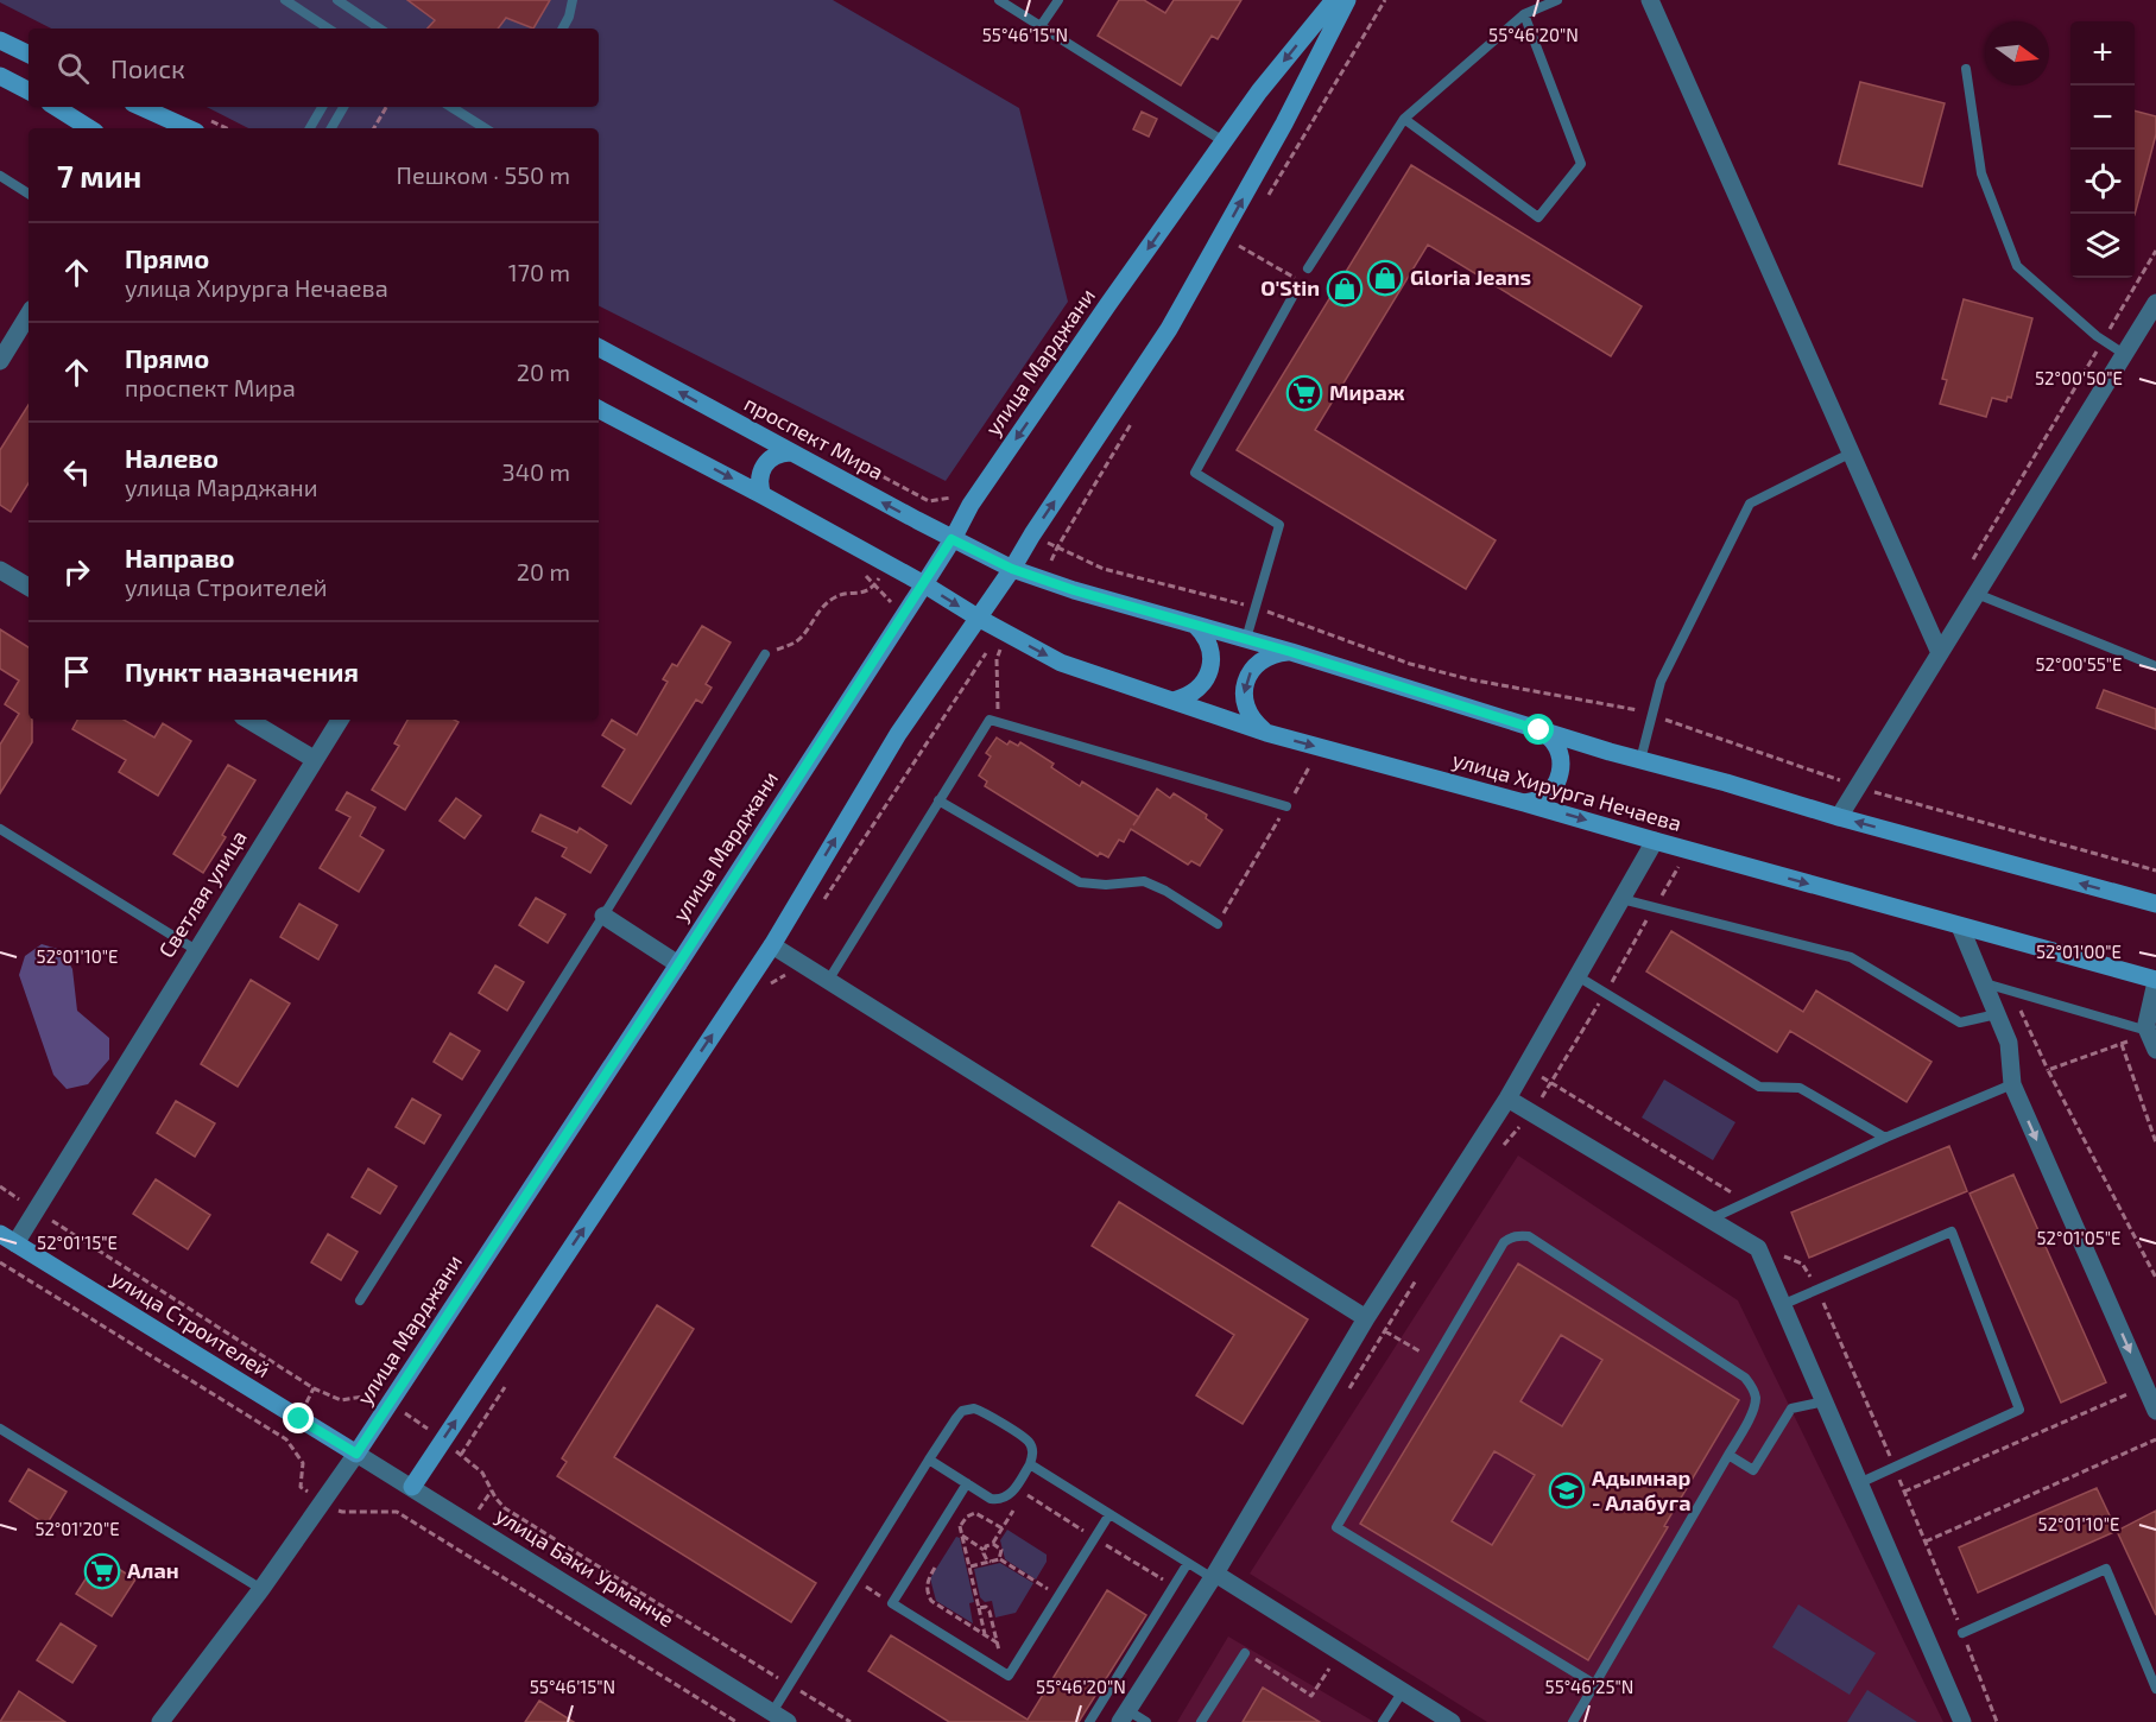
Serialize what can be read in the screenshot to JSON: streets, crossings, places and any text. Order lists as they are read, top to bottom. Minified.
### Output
{"streets":{"main road":["улица Марджани","проспект Мира","улица Хирурга Нечаева","улица Строителей"],"street":["Светлая улица","улица Баки Урманче"]},"crossings":[["улица Марджани","проспект Мира"],["улица Марджани","улица Строителей"],["улица Марджани","улица Баки Урманче"],["Светлая улица","улица Строителей"],["улица Строителей","улица Баки Урманче"]],"places":{"shop":["Gloria Jeans","O'Stin"],"supermarket":["Мираж","Алан"],"school or university":["Адымнар - Алабуга"]},"north":"right","page":{"map_buttons":["+","−"],"search":"Поиск","heading":["7 мин","Пешком · 550 m"],"list":[["Прямо","улица Хирурга Нечаева","170 m"],["Прямо","проспект Мира","20 m"],["Налево","улица Марджани","340 m"],["Направо","улица Строителей","20 m"],"Пункт назначения"]},"coordinates":["55°46'15\"N","55°46'20\"N","52°00'50\"E","52°00'55\"E","52°01'00\"E","52°01'10\"E","52°01'05\"E","52°01'15\"E","52°01'20\"E","55°46'25\"N"]}
